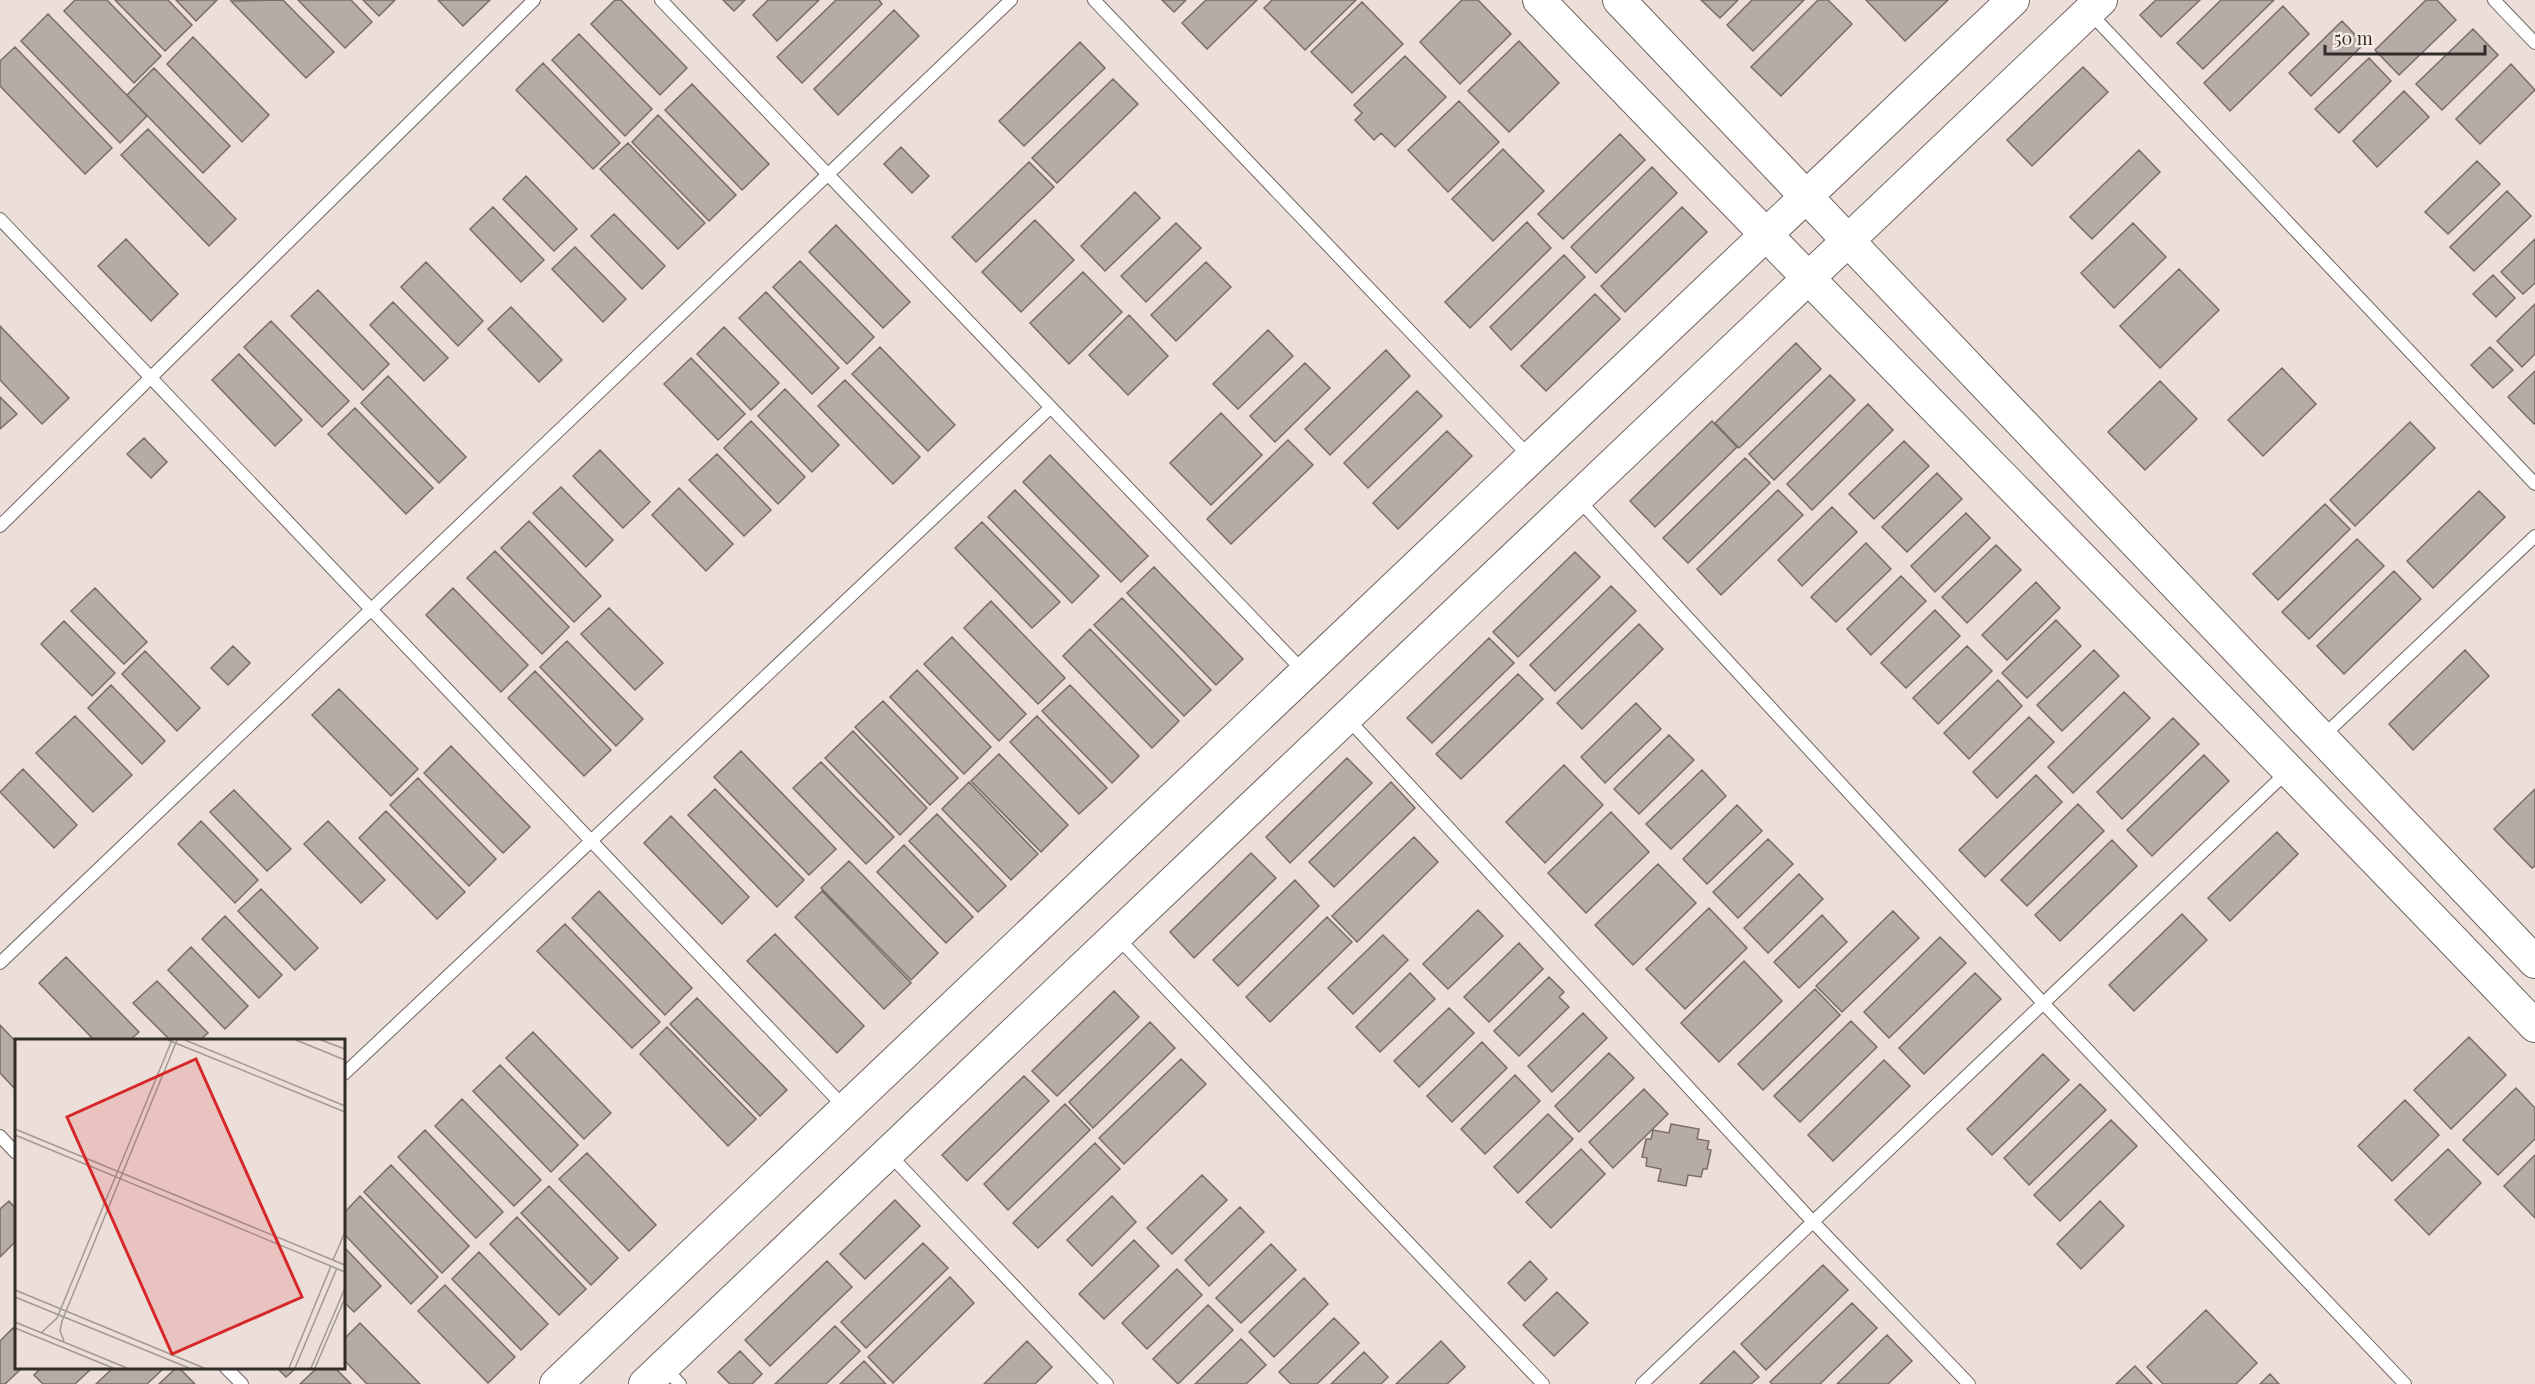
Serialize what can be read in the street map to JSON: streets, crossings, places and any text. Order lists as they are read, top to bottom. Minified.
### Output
{"scale_bar":"50 m"}
